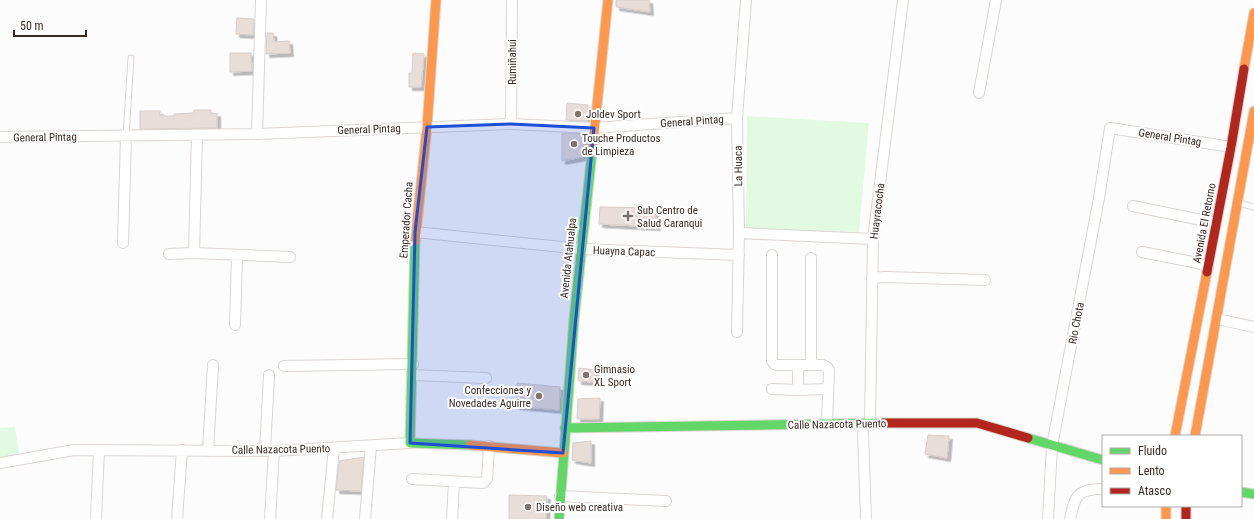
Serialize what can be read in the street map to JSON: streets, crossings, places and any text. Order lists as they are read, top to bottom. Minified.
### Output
{"streets":{"main road":["Emperador Cacha","Avenida El Retorno","Avenida Atahualpa","Calle Nazacota Puento"],"street":["Rumiñahui","General Pintag","La Huaca","Huayracocha","Huayna Capac","Rio Chota"]},"crossings":[["Rumiñahui","General Pintag"],["General Pintag","La Huaca"],["General Pintag","Emperador Cacha"],["General Pintag","Avenida El Retorno"],["General Pintag","Avenida Atahualpa"],["General Pintag","Rio Chota"],["La Huaca","Huayna Capac"],["Huayracocha","Calle Nazacota Puento"],["Emperador Cacha","Huayna Capac"],["Emperador Cacha","Calle Nazacota Puento"],["Huayna Capac","Avenida Atahualpa"],["Avenida Atahualpa","Calle Nazacota Puento"],["Rio Chota","Calle Nazacota Puento"]],"places":{"other":["Joldev Sport","Touche Productos de Limpieza","Gimnasio XL Sport","Confecciones y Novedades Aguirre","Diseño web creativa"],"health":["Sub Centro de Salud Caranqui"]},"legend":["Fluido","Lento","Atasco"],"scale_bar":"50 m"}
